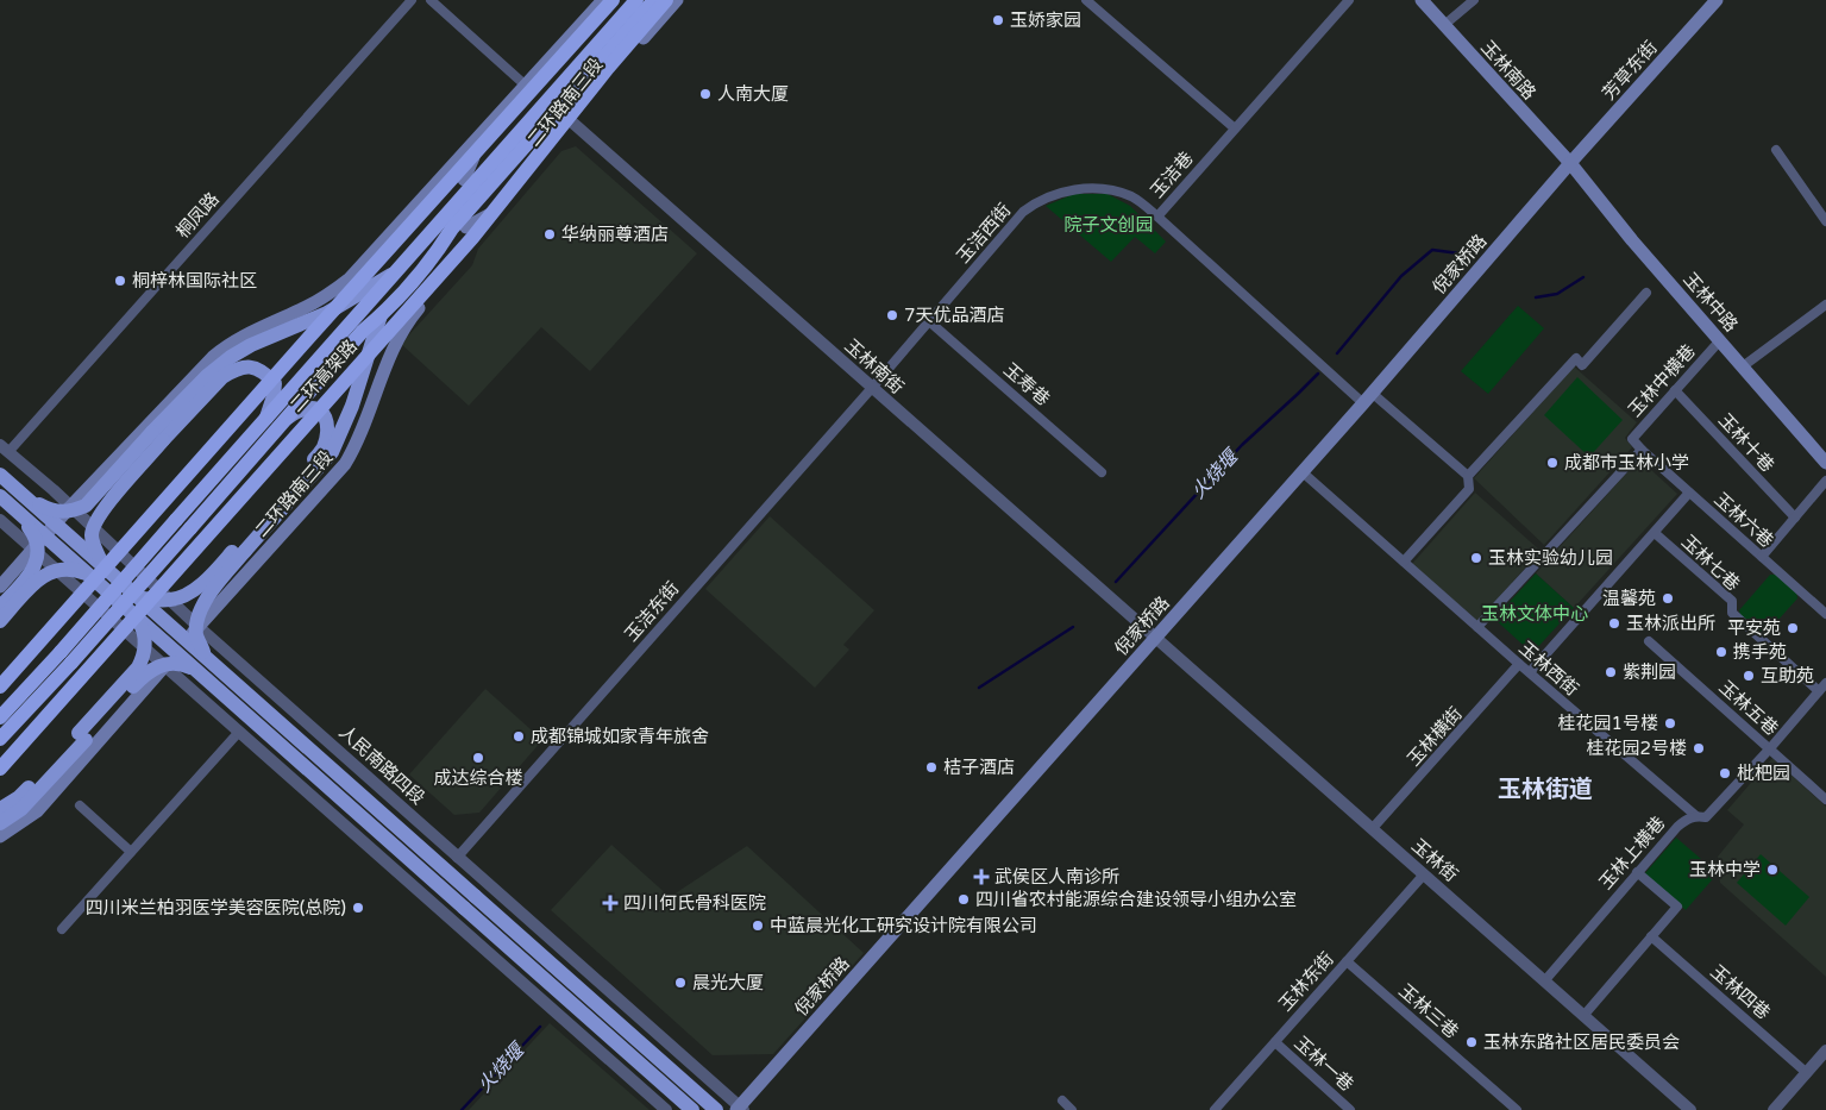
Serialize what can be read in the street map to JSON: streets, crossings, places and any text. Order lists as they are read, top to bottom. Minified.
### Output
{"streets":{"highway":["二环高架路"],"main road":["玉林南路","芳草东街","二环路南三段","倪家桥路","玉林中路","人民南路四段"],"street":["玉洁巷","桐凤路","玉洁西街","玉林南街","玉林中横巷","玉寿巷","玉林十巷","玉林六巷","玉林七巷","玉洁东街","玉林西街","玉林五巷","玉林横街","玉林上横巷","玉林街","玉林东街","玉林四巷","玉林三巷","玉林一巷"]},"crossings":[["玉林南路","芳草东街"],["玉林南路","倪家桥路"],["玉林南路","玉林中路"],["芳草东街","倪家桥路"],["芳草东街","玉林中路"],["二环路南三段","玉林南街"],["二环路南三段","人民南路四段"],["玉洁巷","玉洁西街"],["玉洁巷","倪家桥路"],["桐凤路","人民南路四段"],["玉洁西街","玉林南街"],["玉洁西街","玉寿巷"],["玉洁西街","玉洁东街"],["倪家桥路","玉林中路"],["倪家桥路","玉林南街"],["倪家桥路","玉林西街"],["倪家桥路","人民南路四段"],["倪家桥路","玉林街"],["玉林中路","玉林中横巷"],["玉林南街","玉洁东街"],["玉林南街","玉林街"],["玉林中横巷","玉林十巷"],["玉林中横巷","玉林六巷"],["玉林七巷","玉林上横巷"],["玉洁东街","人民南路四段"],["玉林西街","玉林横街"],["玉林西街","玉林上横巷"],["玉林五巷","玉林上横巷"],["玉林横街","玉林街"],["玉林上横巷","玉林街"],["玉林街","玉林东街"],["玉林东街","玉林三巷"],["玉林东街","玉林一巷"]],"districts":["玉林街道"],"water":["火烧堰"],"parks":["院子文创园","玉林文体中心"],"places":{"other":["玉娇家园","人南大厦","华纳丽尊酒店","桐梓林国际社区","7天优品酒店","成都市玉林小学","玉林实验幼儿园","温馨苑","玉林派出所","平安苑","携手苑","紫荆园","互助苑","桂花园1号楼","成都锦城如家青年旅舍","桂花园2号楼","成达综合楼","桔子酒店","枇杷园","玉林中学","四川省农村能源综合建设领导小组办公室","四川米兰柏羽医学美容医院(总院)","中蓝晨光化工研究设计院有限公司","晨光大厦","玉林东路社区居民委员会"],"health":["武侯区人南诊所","四川何氏骨科医院"]}}
